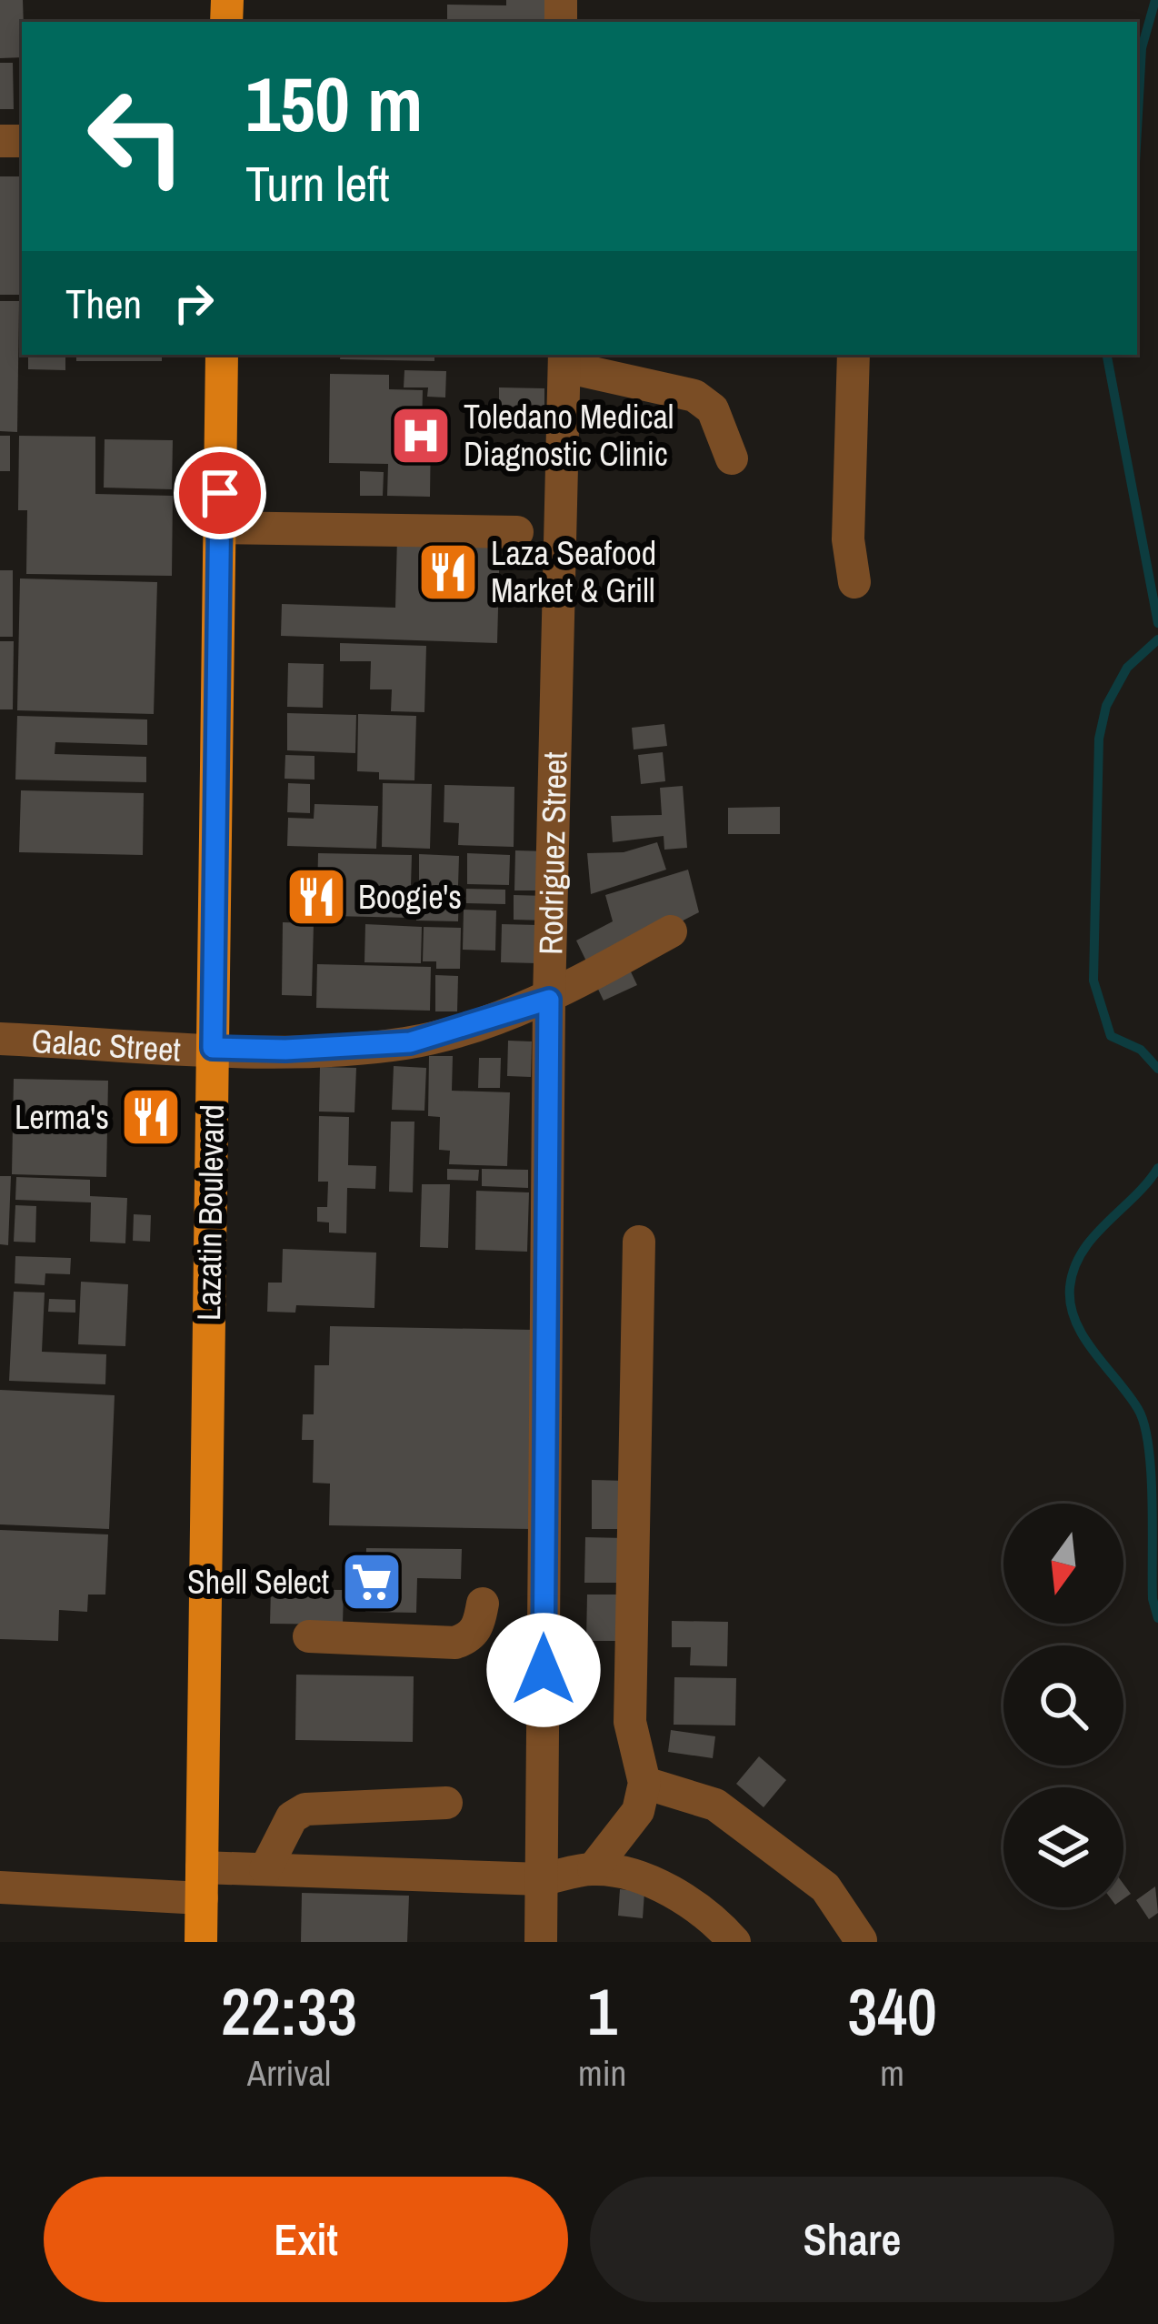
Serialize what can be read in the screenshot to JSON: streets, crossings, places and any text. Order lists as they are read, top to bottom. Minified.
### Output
{"streets":{"main road":["Lazatin Boulevard"],"street":["Rodriguez Street","Galac Street"]},"crossings":[["Rodriguez Street","Galac Street"],["Galac Street","Lazatin Boulevard"]],"places":{"hospital":["Toledano Medical Diagnostic Clinic"],"restaurant":["Laza Seafood Market & Grill","Boogie's","Lerma's"],"supermarket":["Shell Select"]},"north":"bottom","page":{"turn":["150 m","Turn left"],"then":"Then","eta":["22:33","Arrival","1","min","340","m"],"buttons":["Exit","Share"]}}
